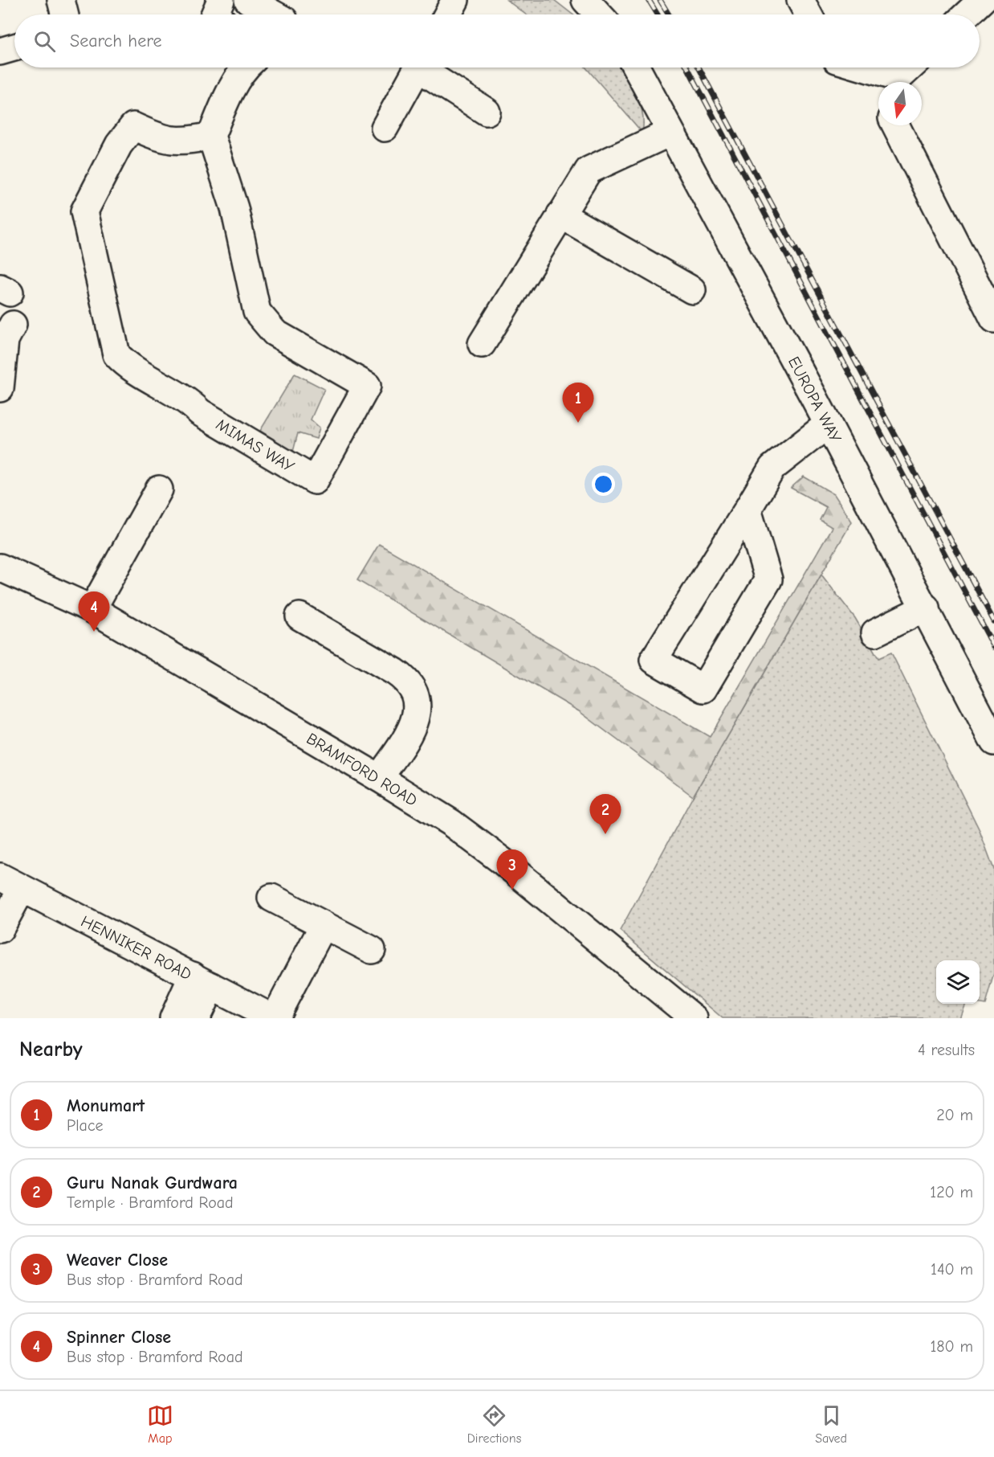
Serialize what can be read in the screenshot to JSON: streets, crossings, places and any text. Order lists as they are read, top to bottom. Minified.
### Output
{"streets":{"street":["EUROPA WAY","MIMAS WAY","BRAMFORD ROAD","HENNIKER ROAD"]},"north":"bottom","page":{"search":"Search here","pins":["1","4","2","3"],"heading":["Nearby","4 results"],"list":[{"mark":"1","name":"Monumart","note":"Place","value":"20 m"},{"mark":"2","name":"Guru Nanak Gurdwara","note":"Temple · Bramford Road","value":"120 m"},{"mark":"3","name":"Weaver Close","note":"Bus stop · Bramford Road","value":"140 m"},{"mark":"4","name":"Spinner Close","note":"Bus stop · Bramford Road","value":"180 m"}],"nav":["Map","Directions","Saved"]}}
